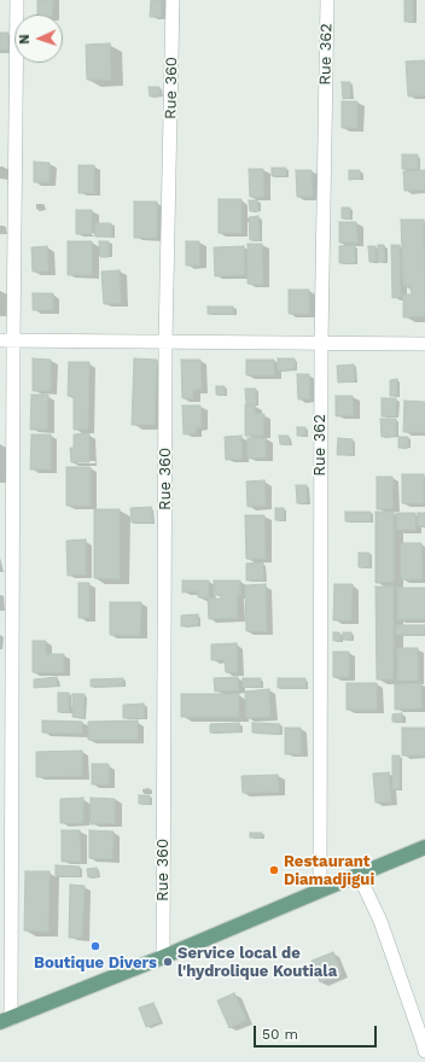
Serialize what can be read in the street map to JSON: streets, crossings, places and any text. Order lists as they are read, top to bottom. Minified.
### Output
{"streets":{"street":["Rue 362","Rue 360"]},"places":["Restaurant Diamadjigui","Boutique Divers","Service local de l'hydrolique Koutiala"],"scale_bar":"50 m","north":"left"}
